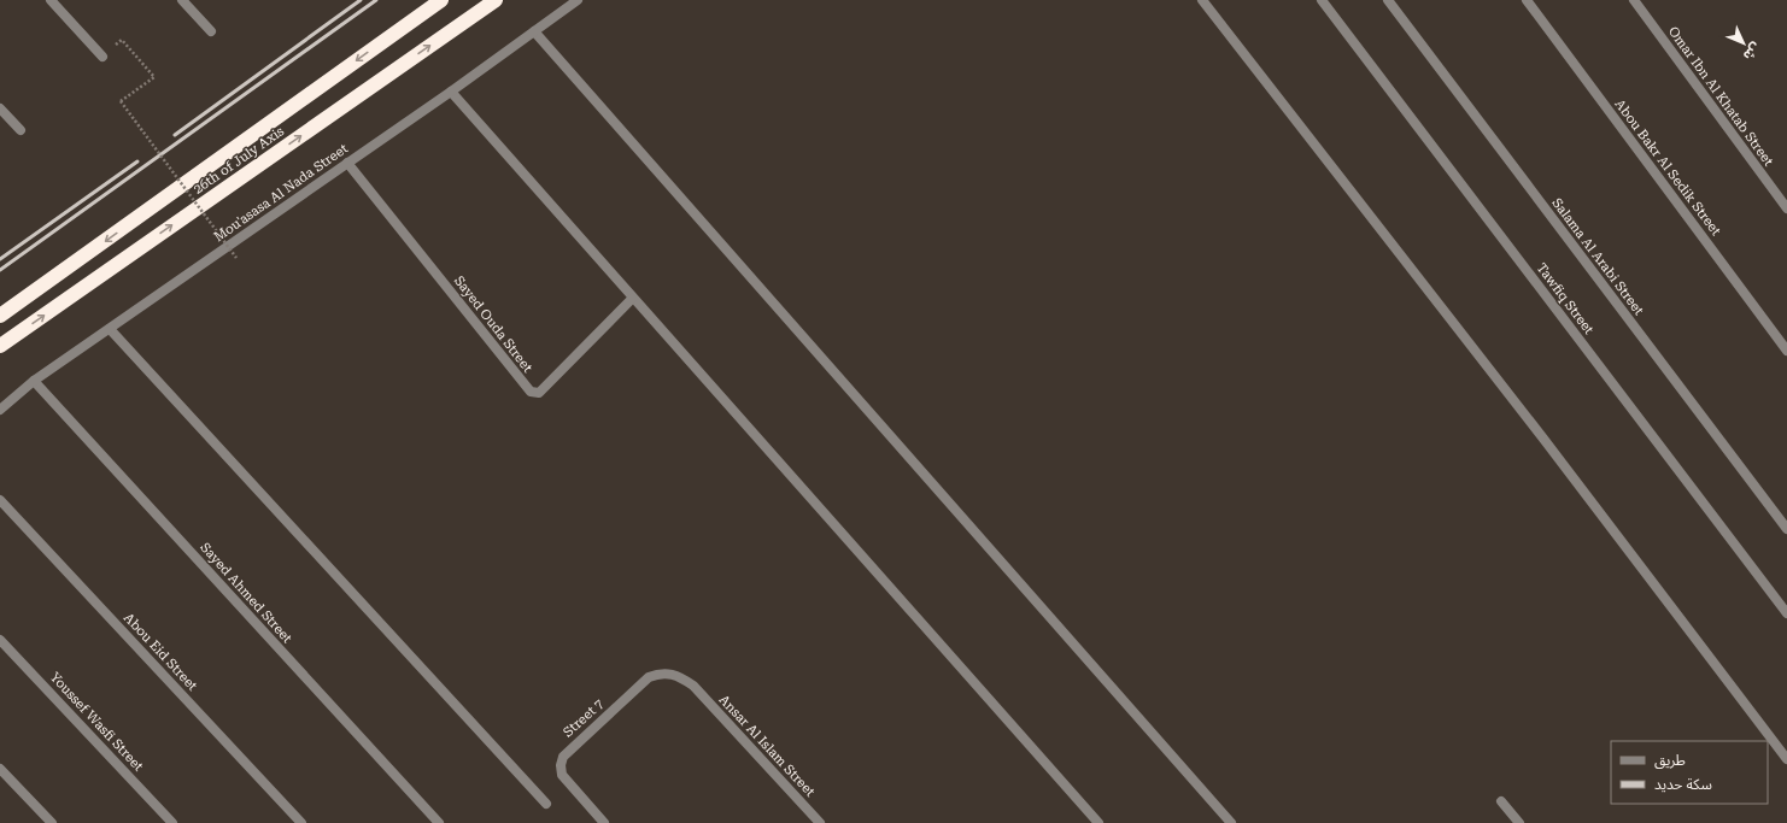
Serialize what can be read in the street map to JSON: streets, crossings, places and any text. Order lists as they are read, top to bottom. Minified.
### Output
{"streets":{"highway":["26th of July Axis"],"street":["Omar Ibn Al Khatab Street","Abou Bakr Al Sedik Street","Mou'asasa Al Nada Street","Salama Al Arabi Street","Tawfiq Street","Sayed Ouda Street","Sayed Ahmed Street","Abou Eid Street","Street 7","Youssef Wasfi Street","Ansar Al Islam Street"]},"crossings":[["Mou'asasa Al Nada Street","Sayed Ouda Street"],["Mou'asasa Al Nada Street","Sayed Ahmed Street"],["Street 7","Ansar Al Islam Street"]],"legend":["طريق","سكة حديد"],"north":"bottom right"}
